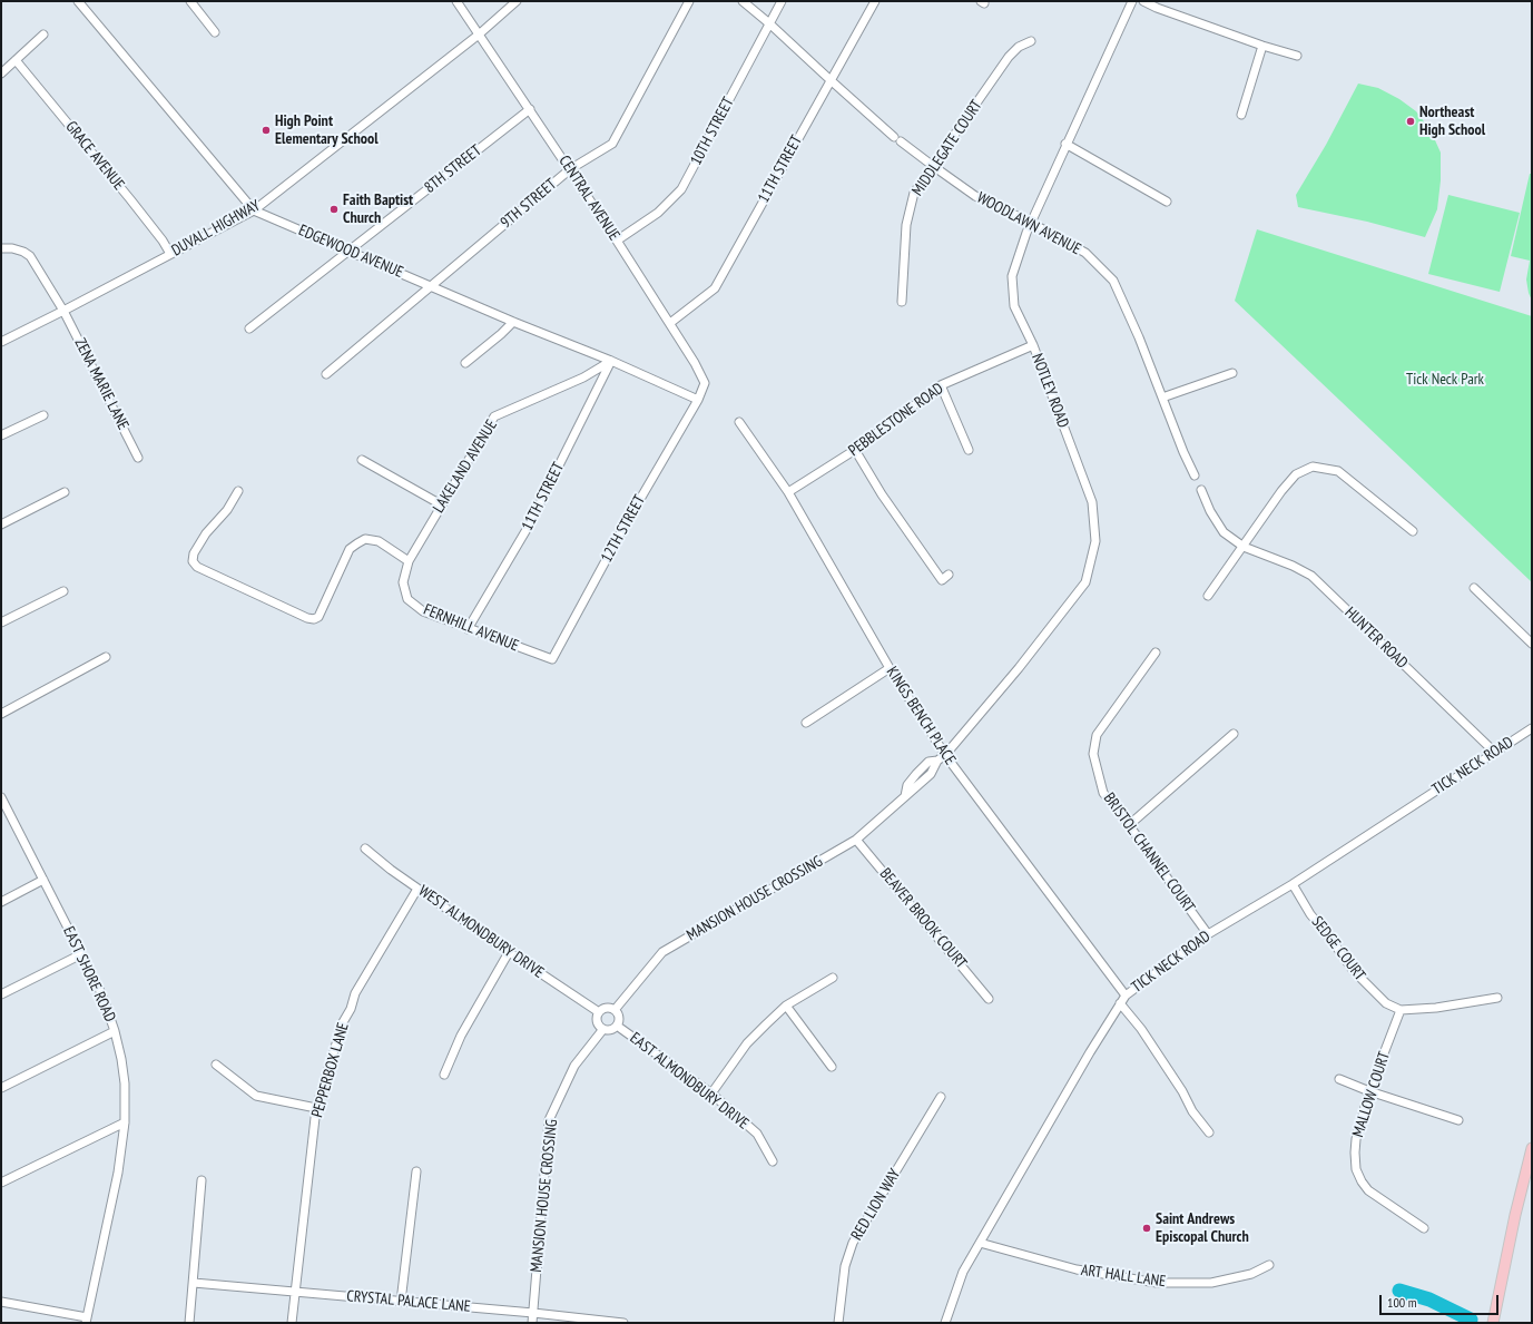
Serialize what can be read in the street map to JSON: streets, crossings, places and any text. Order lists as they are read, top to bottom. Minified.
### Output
{"streets":{"street":["10TH STREET","MIDDLEGATE COURT","GRACE AVENUE","8TH STREET","11TH STREET","CENTRAL AVENUE","9TH STREET","WOODLAWN AVENUE","DUVALL HIGHWAY","EDGEWOOD AVENUE","ZENA MARIE LANE","NOTLEY ROAD","PEBBLESTONE ROAD","LAKELAND AVENUE","12TH STREET","FERNHILL AVENUE","HUNTER ROAD","KINGS BENCH PLACE","TICK NECK ROAD","BRISTOL CHANNEL COURT","MANSION HOUSE CROSSING","BEAVER BROOK COURT","WEST ALMONDBURY DRIVE","SEDGE COURT","EAST SHORE ROAD","PEPPERBOX LANE","EAST ALMONDBURY DRIVE","MALLOW COURT","RED LION WAY","ART HALL LANE","CRYSTAL PALACE LANE"]},"crossings":[["10TH STREET","CENTRAL AVENUE"],["10TH STREET","WOODLAWN AVENUE"],["MIDDLEGATE COURT","WOODLAWN AVENUE"],["GRACE AVENUE","DUVALL HIGHWAY"],["8TH STREET","CENTRAL AVENUE"],["8TH STREET","EDGEWOOD AVENUE"],["11TH STREET","CENTRAL AVENUE"],["11TH STREET","WOODLAWN AVENUE"],["11TH STREET","EDGEWOOD AVENUE"],["11TH STREET","LAKELAND AVENUE"],["11TH STREET","FERNHILL AVENUE"],["CENTRAL AVENUE","9TH STREET"],["CENTRAL AVENUE","DUVALL HIGHWAY"],["CENTRAL AVENUE","EDGEWOOD AVENUE"],["CENTRAL AVENUE","12TH STREET"],["9TH STREET","EDGEWOOD AVENUE"],["WOODLAWN AVENUE","NOTLEY ROAD"],["DUVALL HIGHWAY","EDGEWOOD AVENUE"],["DUVALL HIGHWAY","ZENA MARIE LANE"],["EDGEWOOD AVENUE","LAKELAND AVENUE"],["EDGEWOOD AVENUE","12TH STREET"],["NOTLEY ROAD","PEBBLESTONE ROAD"],["NOTLEY ROAD","KINGS BENCH PLACE"],["NOTLEY ROAD","MANSION HOUSE CROSSING"],["PEBBLESTONE ROAD","KINGS BENCH PLACE"],["LAKELAND AVENUE","FERNHILL AVENUE"],["12TH STREET","FERNHILL AVENUE"],["HUNTER ROAD","TICK NECK ROAD"],["KINGS BENCH PLACE","TICK NECK ROAD"],["KINGS BENCH PLACE","MANSION HOUSE CROSSING"],["TICK NECK ROAD","BRISTOL CHANNEL COURT"],["TICK NECK ROAD","SEDGE COURT"],["TICK NECK ROAD","ART HALL LANE"],["MANSION HOUSE CROSSING","BEAVER BROOK COURT"],["MANSION HOUSE CROSSING","WEST ALMONDBURY DRIVE"],["MANSION HOUSE CROSSING","EAST ALMONDBURY DRIVE"],["MANSION HOUSE CROSSING","CRYSTAL PALACE LANE"],["WEST ALMONDBURY DRIVE","PEPPERBOX LANE"],["WEST ALMONDBURY DRIVE","EAST ALMONDBURY DRIVE"],["SEDGE COURT","MALLOW COURT"],["PEPPERBOX LANE","CRYSTAL PALACE LANE"]],"parks":["Tick Neck Park"],"places":["Northeast High School","High Point Elementary School","Faith Baptist Church","Saint Andrews Episcopal Church"],"scale_bar":"100 m"}
